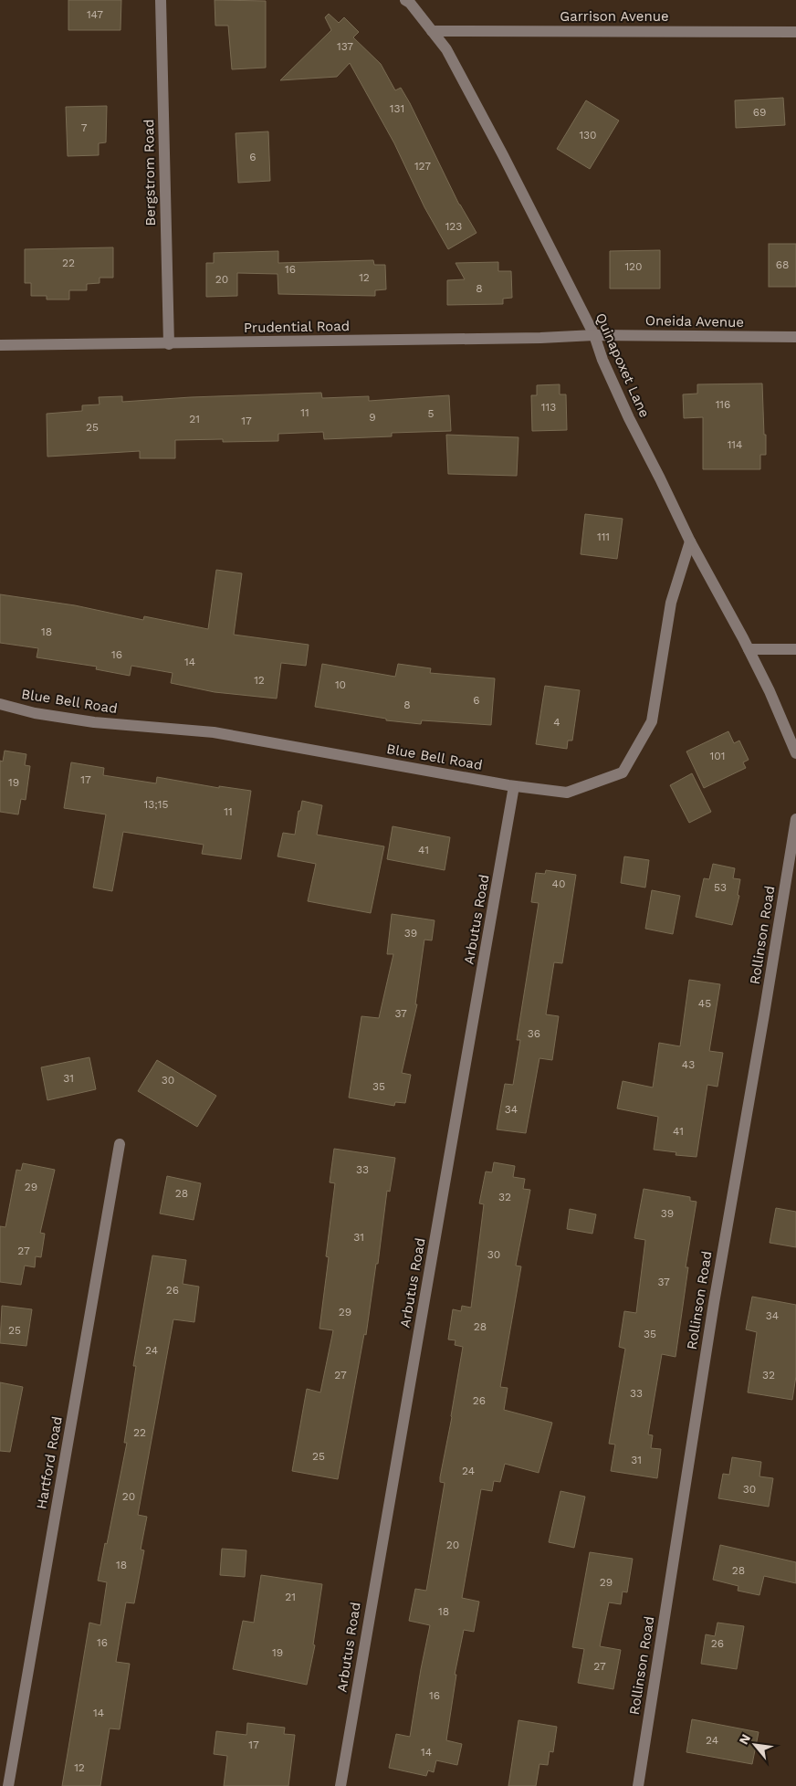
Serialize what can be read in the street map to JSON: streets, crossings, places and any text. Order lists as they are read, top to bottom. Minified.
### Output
{"streets":{"street":["Garrison Avenue","Bergstrom Road","Oneida Avenue","Prudential Road","Quinapoxet Lane","Blue Bell Road","Arbutus Road","Rollinson Road","Hartford Road"]},"crossings":[["Garrison Avenue","Quinapoxet Lane"],["Bergstrom Road","Prudential Road"],["Oneida Avenue","Prudential Road"],["Oneida Avenue","Quinapoxet Lane"],["Prudential Road","Quinapoxet Lane"],["Quinapoxet Lane","Blue Bell Road"],["Blue Bell Road","Arbutus Road"]],"house_numbers":["147","137","131","69","7","130","6","127","123","22","68","120","16","12","20","8","116","113","11","5","9","21","17","25","114","111","18","16","14","12","10","6","8","4","101","17","19","13;15","11","41","40","53","39","45","37","36","43","31","30","35","34","41","33","29","28","32","39","31","27","30","37","26","29","34","28","25","35","24","27","32","33","26","22","25","31","24","30","20","20","18","28","29","21","18","16","26","19","27","16","14","24","17","14","12"],"north":"top left"}
